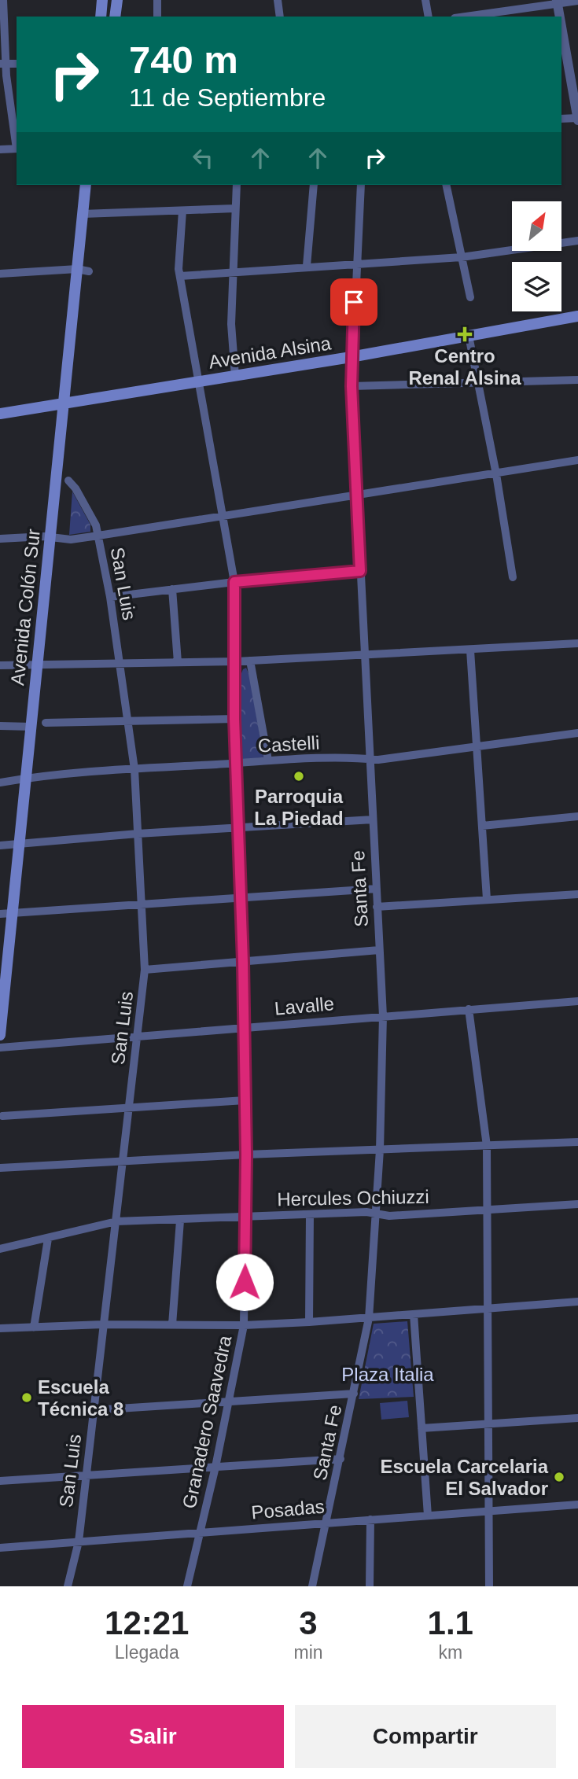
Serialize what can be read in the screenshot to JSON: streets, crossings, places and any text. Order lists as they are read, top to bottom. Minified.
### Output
{"streets":{"main road":["Avenida Alsina","Avenida Colón Sur"],"street":["San Luis","Castelli","Santa Fe","Lavalle","Hercules Ochiuzzi","Granadero Saavedra","Posadas"]},"crossings":[["Avenida Alsina","Avenida Colón Sur"],["Avenida Alsina","Santa Fe"],["Avenida Alsina","Granadero Saavedra"],["San Luis","Castelli"],["San Luis","Lavalle"],["San Luis","Hercules Ochiuzzi"],["San Luis","Posadas"],["Avenida Colón Sur","Castelli"],["Castelli","Santa Fe"],["Castelli","Granadero Saavedra"],["Santa Fe","Lavalle"],["Santa Fe","Hercules Ochiuzzi"],["Santa Fe","Posadas"],["Lavalle","Granadero Saavedra"],["Hercules Ochiuzzi","Granadero Saavedra"],["Granadero Saavedra","Posadas"]],"parks":["Plaza Italia"],"places":{"health":["Centro Renal Alsina"],"other":["Parroquia La Piedad","Escuela Técnica 8","Escuela Carcelaria El Salvador"]},"north":"top right","page":{"turn":["740 m","11 de Septiembre"],"eta":["12:21","Llegada","3","min","1.1","km"],"buttons":["Salir","Compartir"]}}
